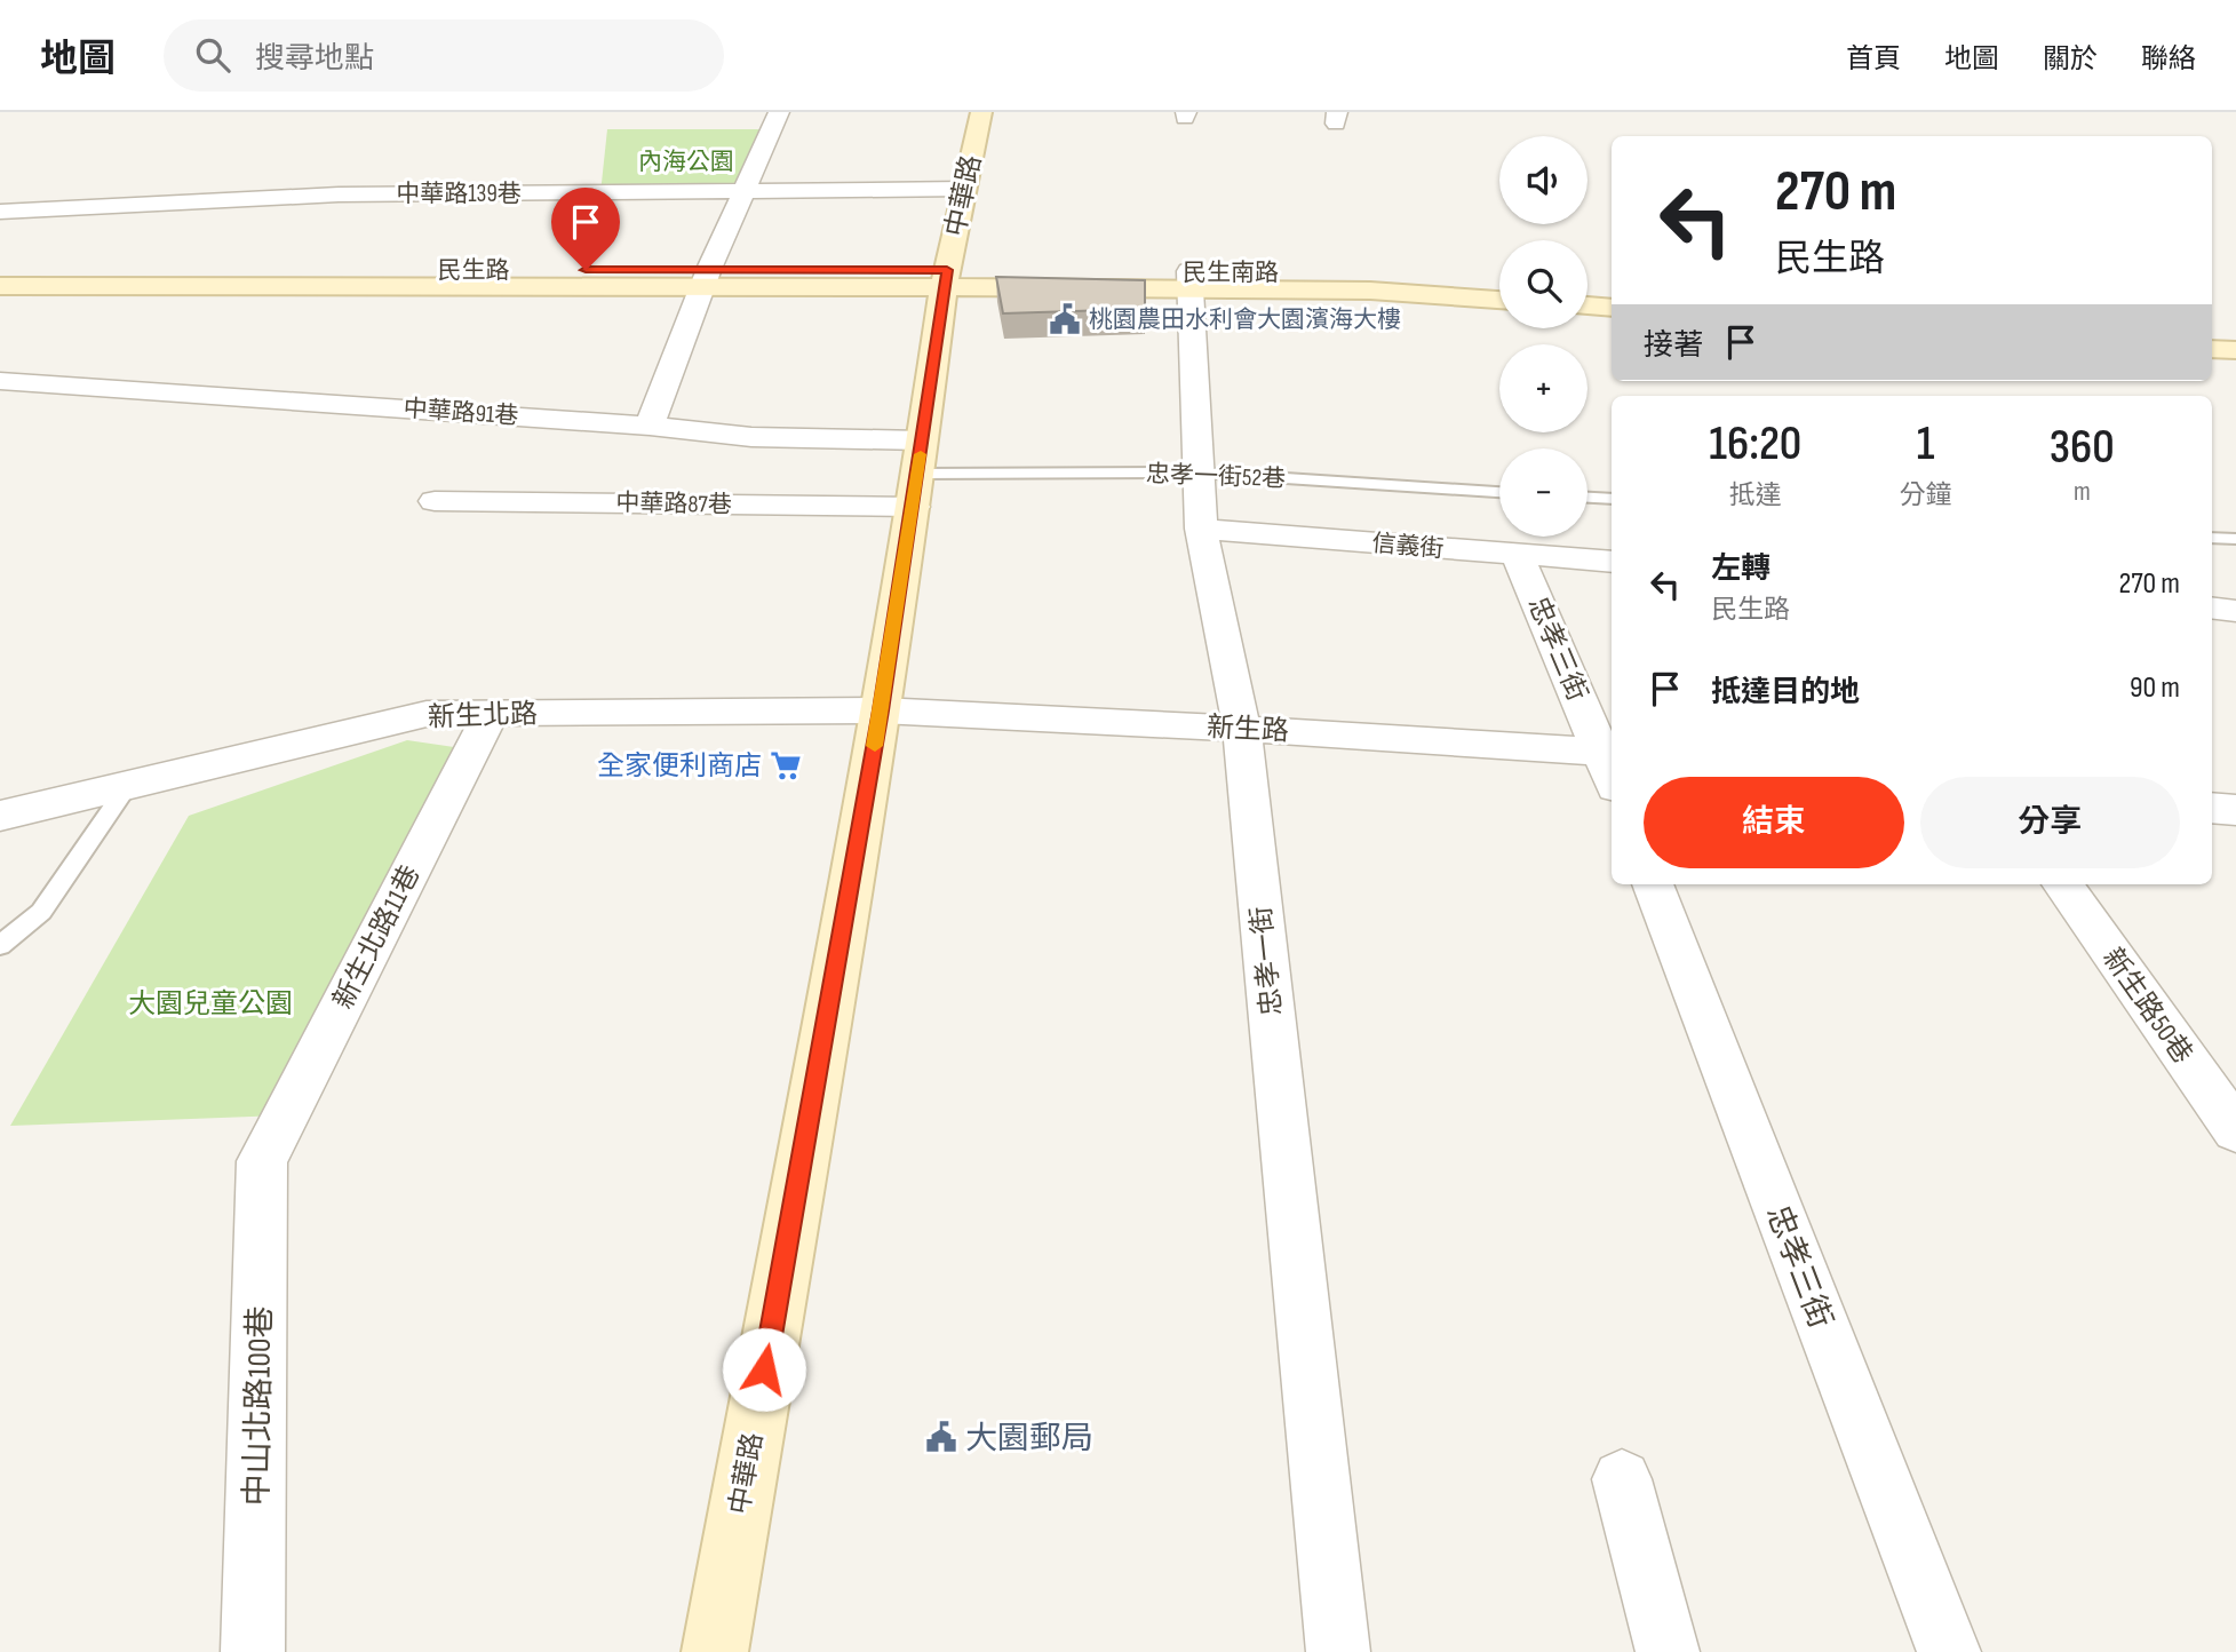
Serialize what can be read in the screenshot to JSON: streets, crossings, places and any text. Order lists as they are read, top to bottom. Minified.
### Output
{"streets":{"main road":["中華路","民生路","民生南路"],"street":["中華路139巷","中華路91巷","中華路87巷","信義街","忠孝三街","新生北路","新生路","新生北路11巷","忠孝一街","新生路50巷","中山北路100巷"],"lane":["忠孝一街52巷"]},"crossings":[["中華路139巷","中華路"],["中華路","民生路"],["中華路","民生南路"],["中華路","中華路91巷"],["中華路","忠孝一街52巷"],["中華路","中華路87巷"],["中華路","新生北路"],["中華路","新生路"],["民生路","民生南路"],["民生南路","忠孝一街"],["中華路91巷","忠孝一街52巷"],["中華路91巷","中華路87巷"],["忠孝一街52巷","中華路87巷"],["忠孝一街52巷","忠孝一街"],["信義街","忠孝三街"],["信義街","忠孝一街"],["忠孝三街","新生路"],["新生北路","新生路"],["新生北路","新生北路11巷"],["新生路","忠孝一街"],["新生北路11巷","中山北路100巷"]],"parks":["內海公園","大園兒童公園"],"places":{"public building":["桃園農田水利會大園濱海大樓","大園郵局"],"supermarket":["全家便利商店"]},"page":{"header":"地圖","search":"搜尋地點","nav":["首頁","地圖","關於","聯絡"],"map_buttons":["+","−"],"turn":["270 m","民生路"],"then":"接著","eta":["16:20","抵達","1","分鐘","360","m"],"list":[{"name":"左轉","note":"民生路","value":"270 m"},{"name":"抵達目的地","value":"90 m"}],"buttons":["結束","分享"]}}
